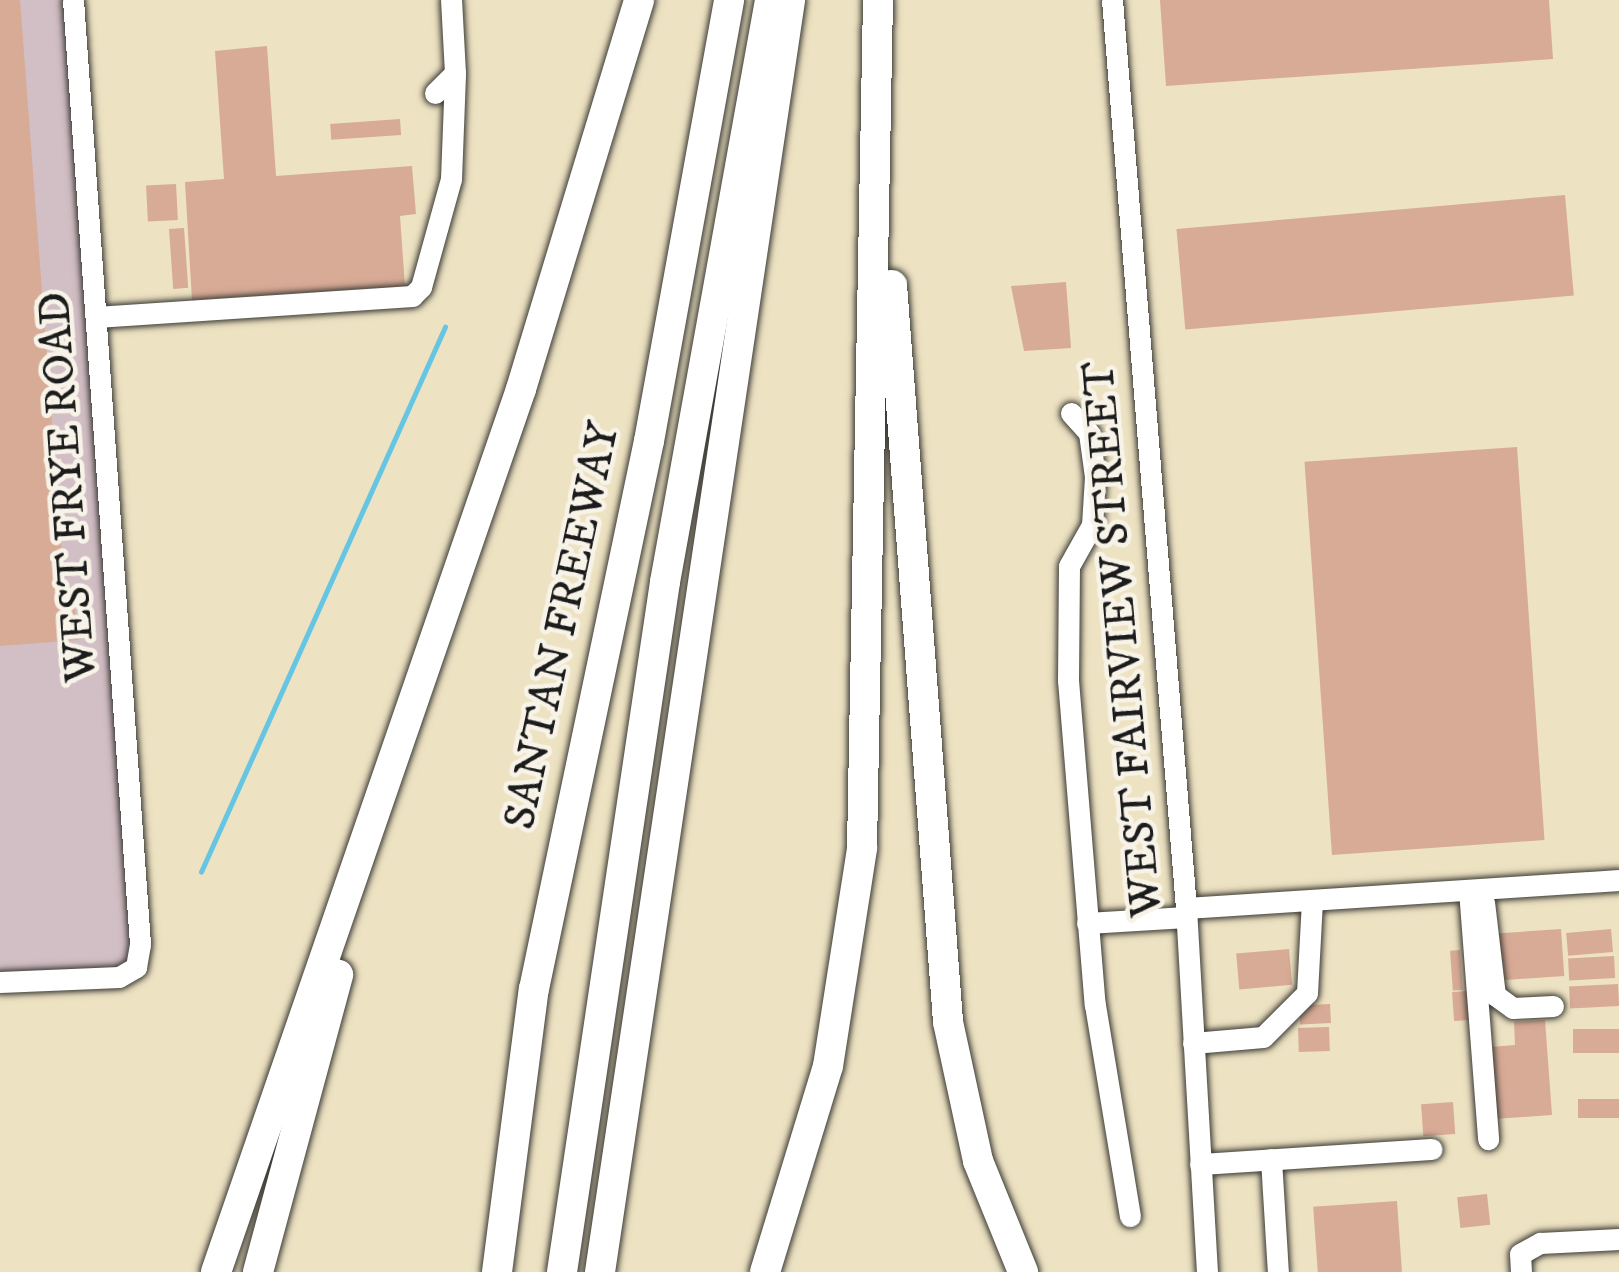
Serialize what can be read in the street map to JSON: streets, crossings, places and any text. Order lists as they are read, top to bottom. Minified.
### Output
{"streets":{"highway":["SANTAN FREEWAY"],"street":["WEST FRYE ROAD","WEST FAIRVIEW STREET"]}}
